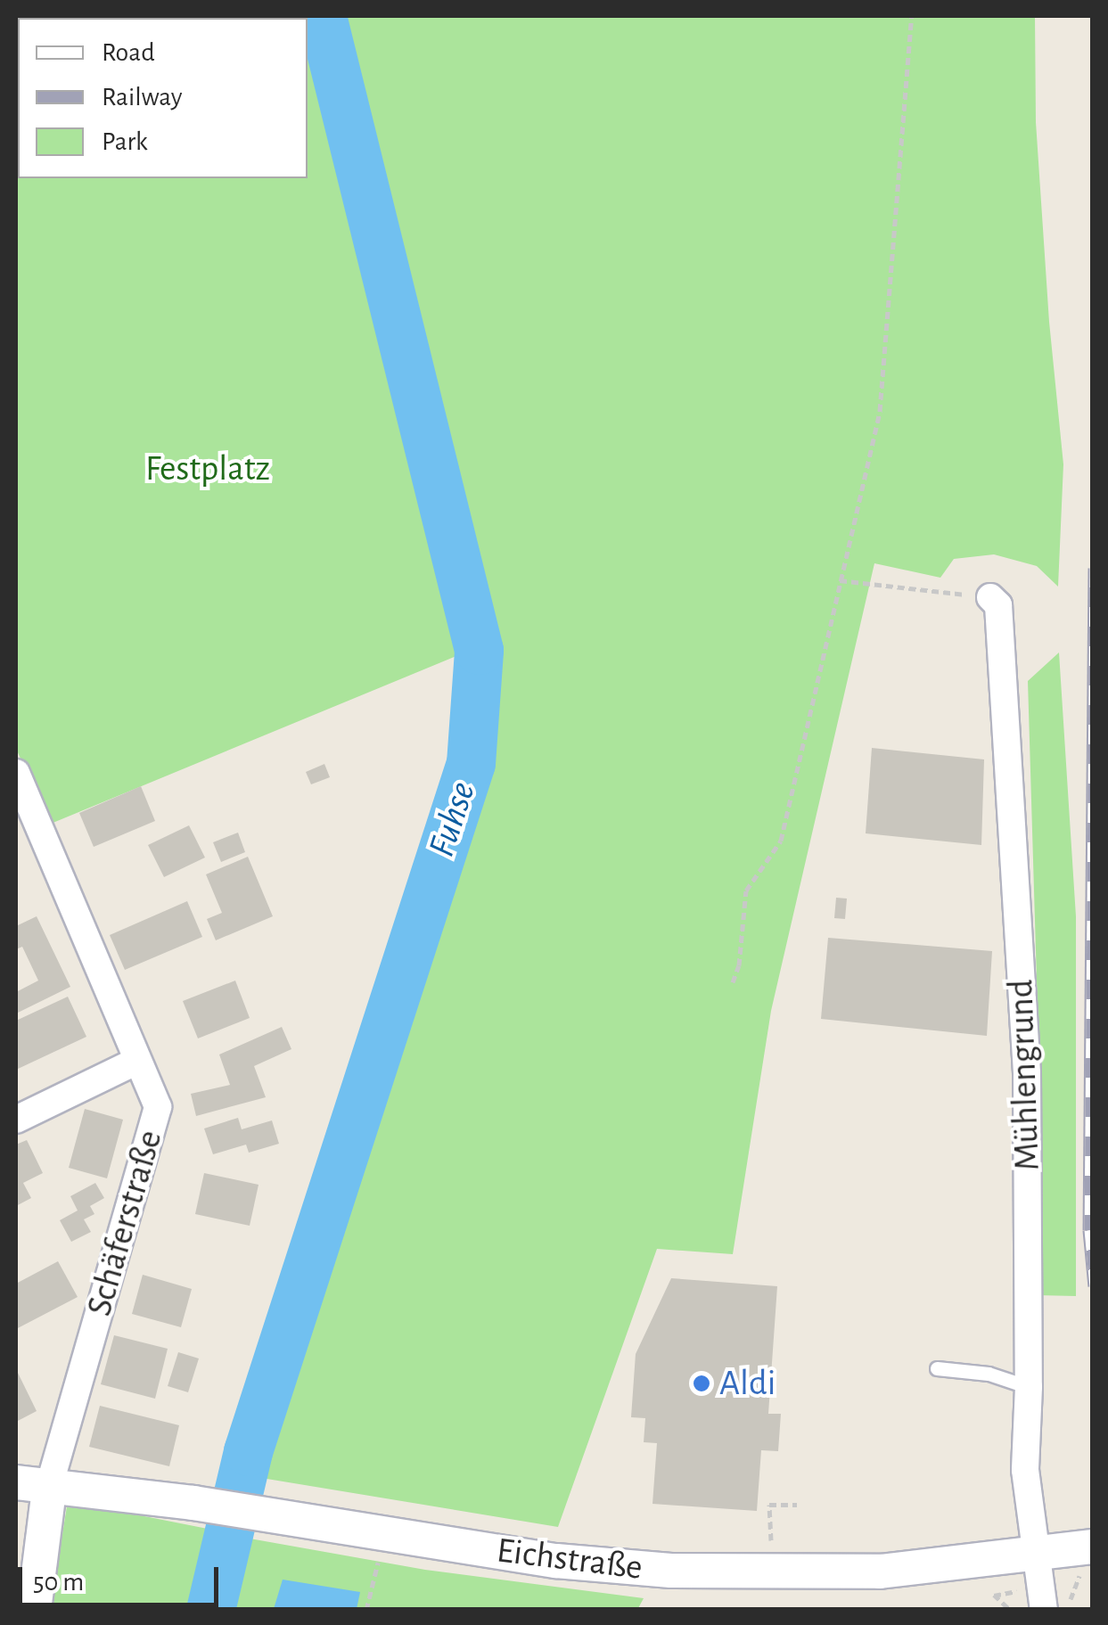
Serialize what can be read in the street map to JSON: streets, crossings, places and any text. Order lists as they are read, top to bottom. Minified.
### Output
{"streets":{"street":["Mühlengrund","Schäferstraße","Eichstraße"]},"crossings":[["Mühlengrund","Eichstraße"],["Schäferstraße","Eichstraße"]],"water":["Fuhse"],"parks":["Festplatz"],"places":["Aldi"],"legend":["Road","Railway","Park"],"scale_bar":"50 m"}
